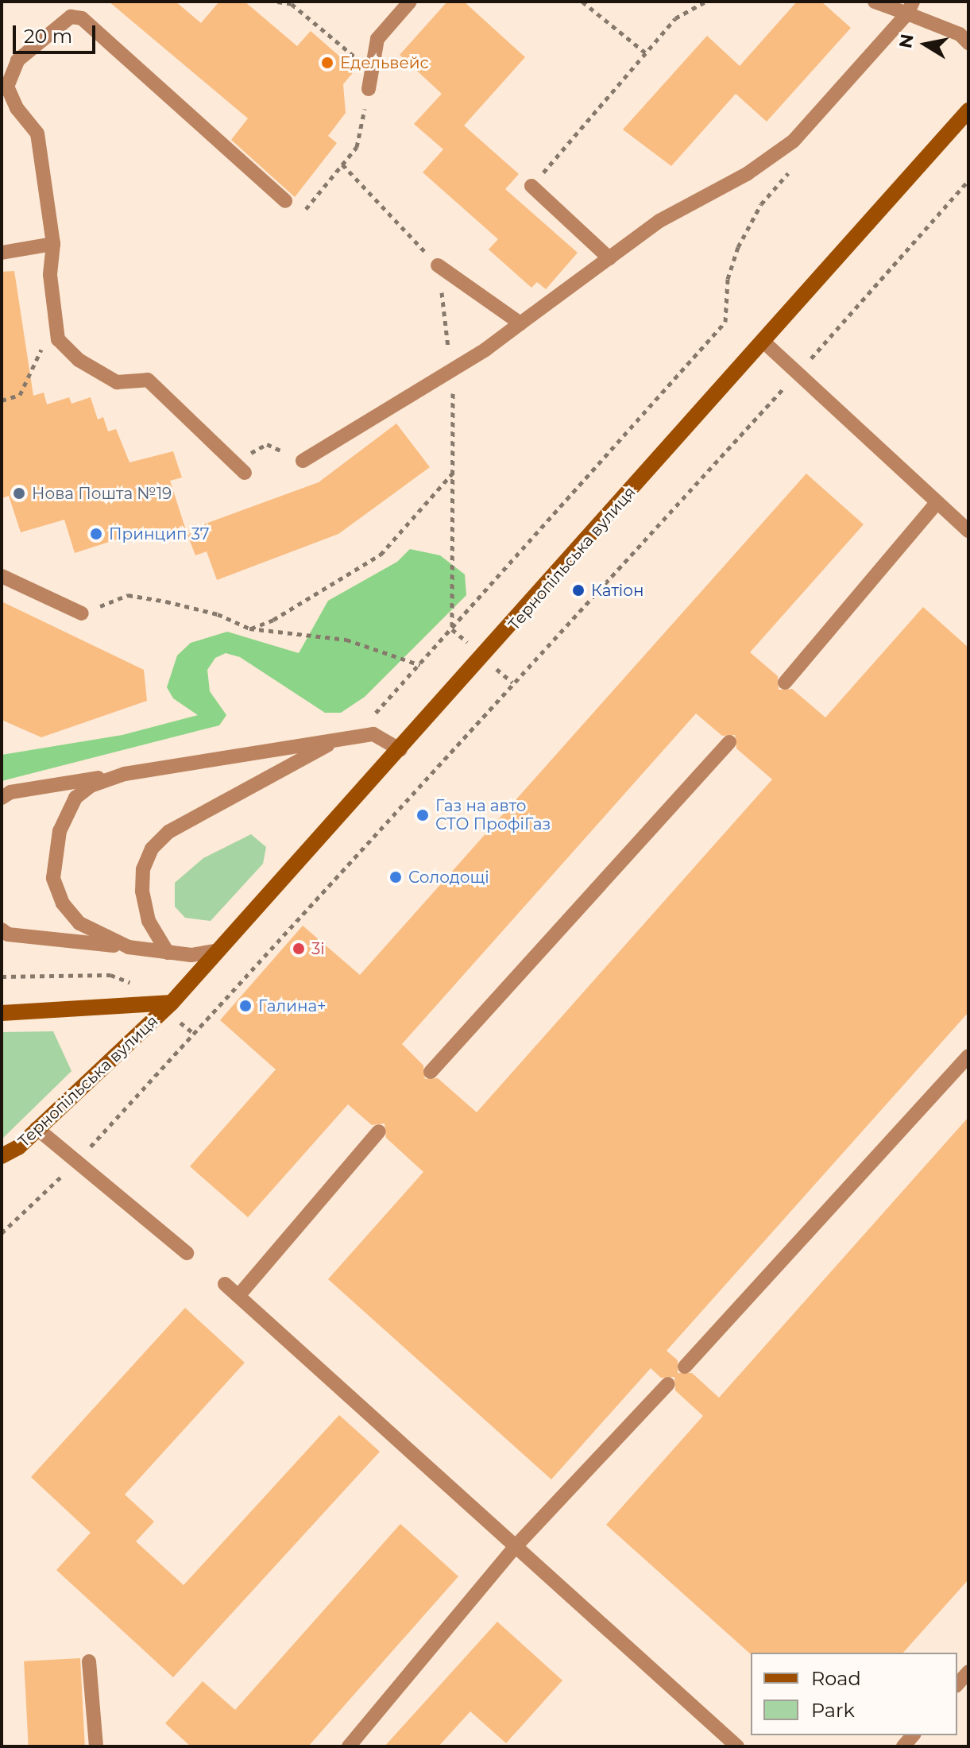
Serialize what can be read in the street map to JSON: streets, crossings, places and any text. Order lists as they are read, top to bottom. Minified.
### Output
{"streets":{"main road":["Тернопільська вулиця"]},"places":["Едельвейс","Нова Пошта №19","Принцип 37","Катіон","Газ на авто СТО ПрофіГаз","Солодощі","3і","Галина+"],"legend":["Road","Park"],"scale_bar":"20 m","north":"left"}
